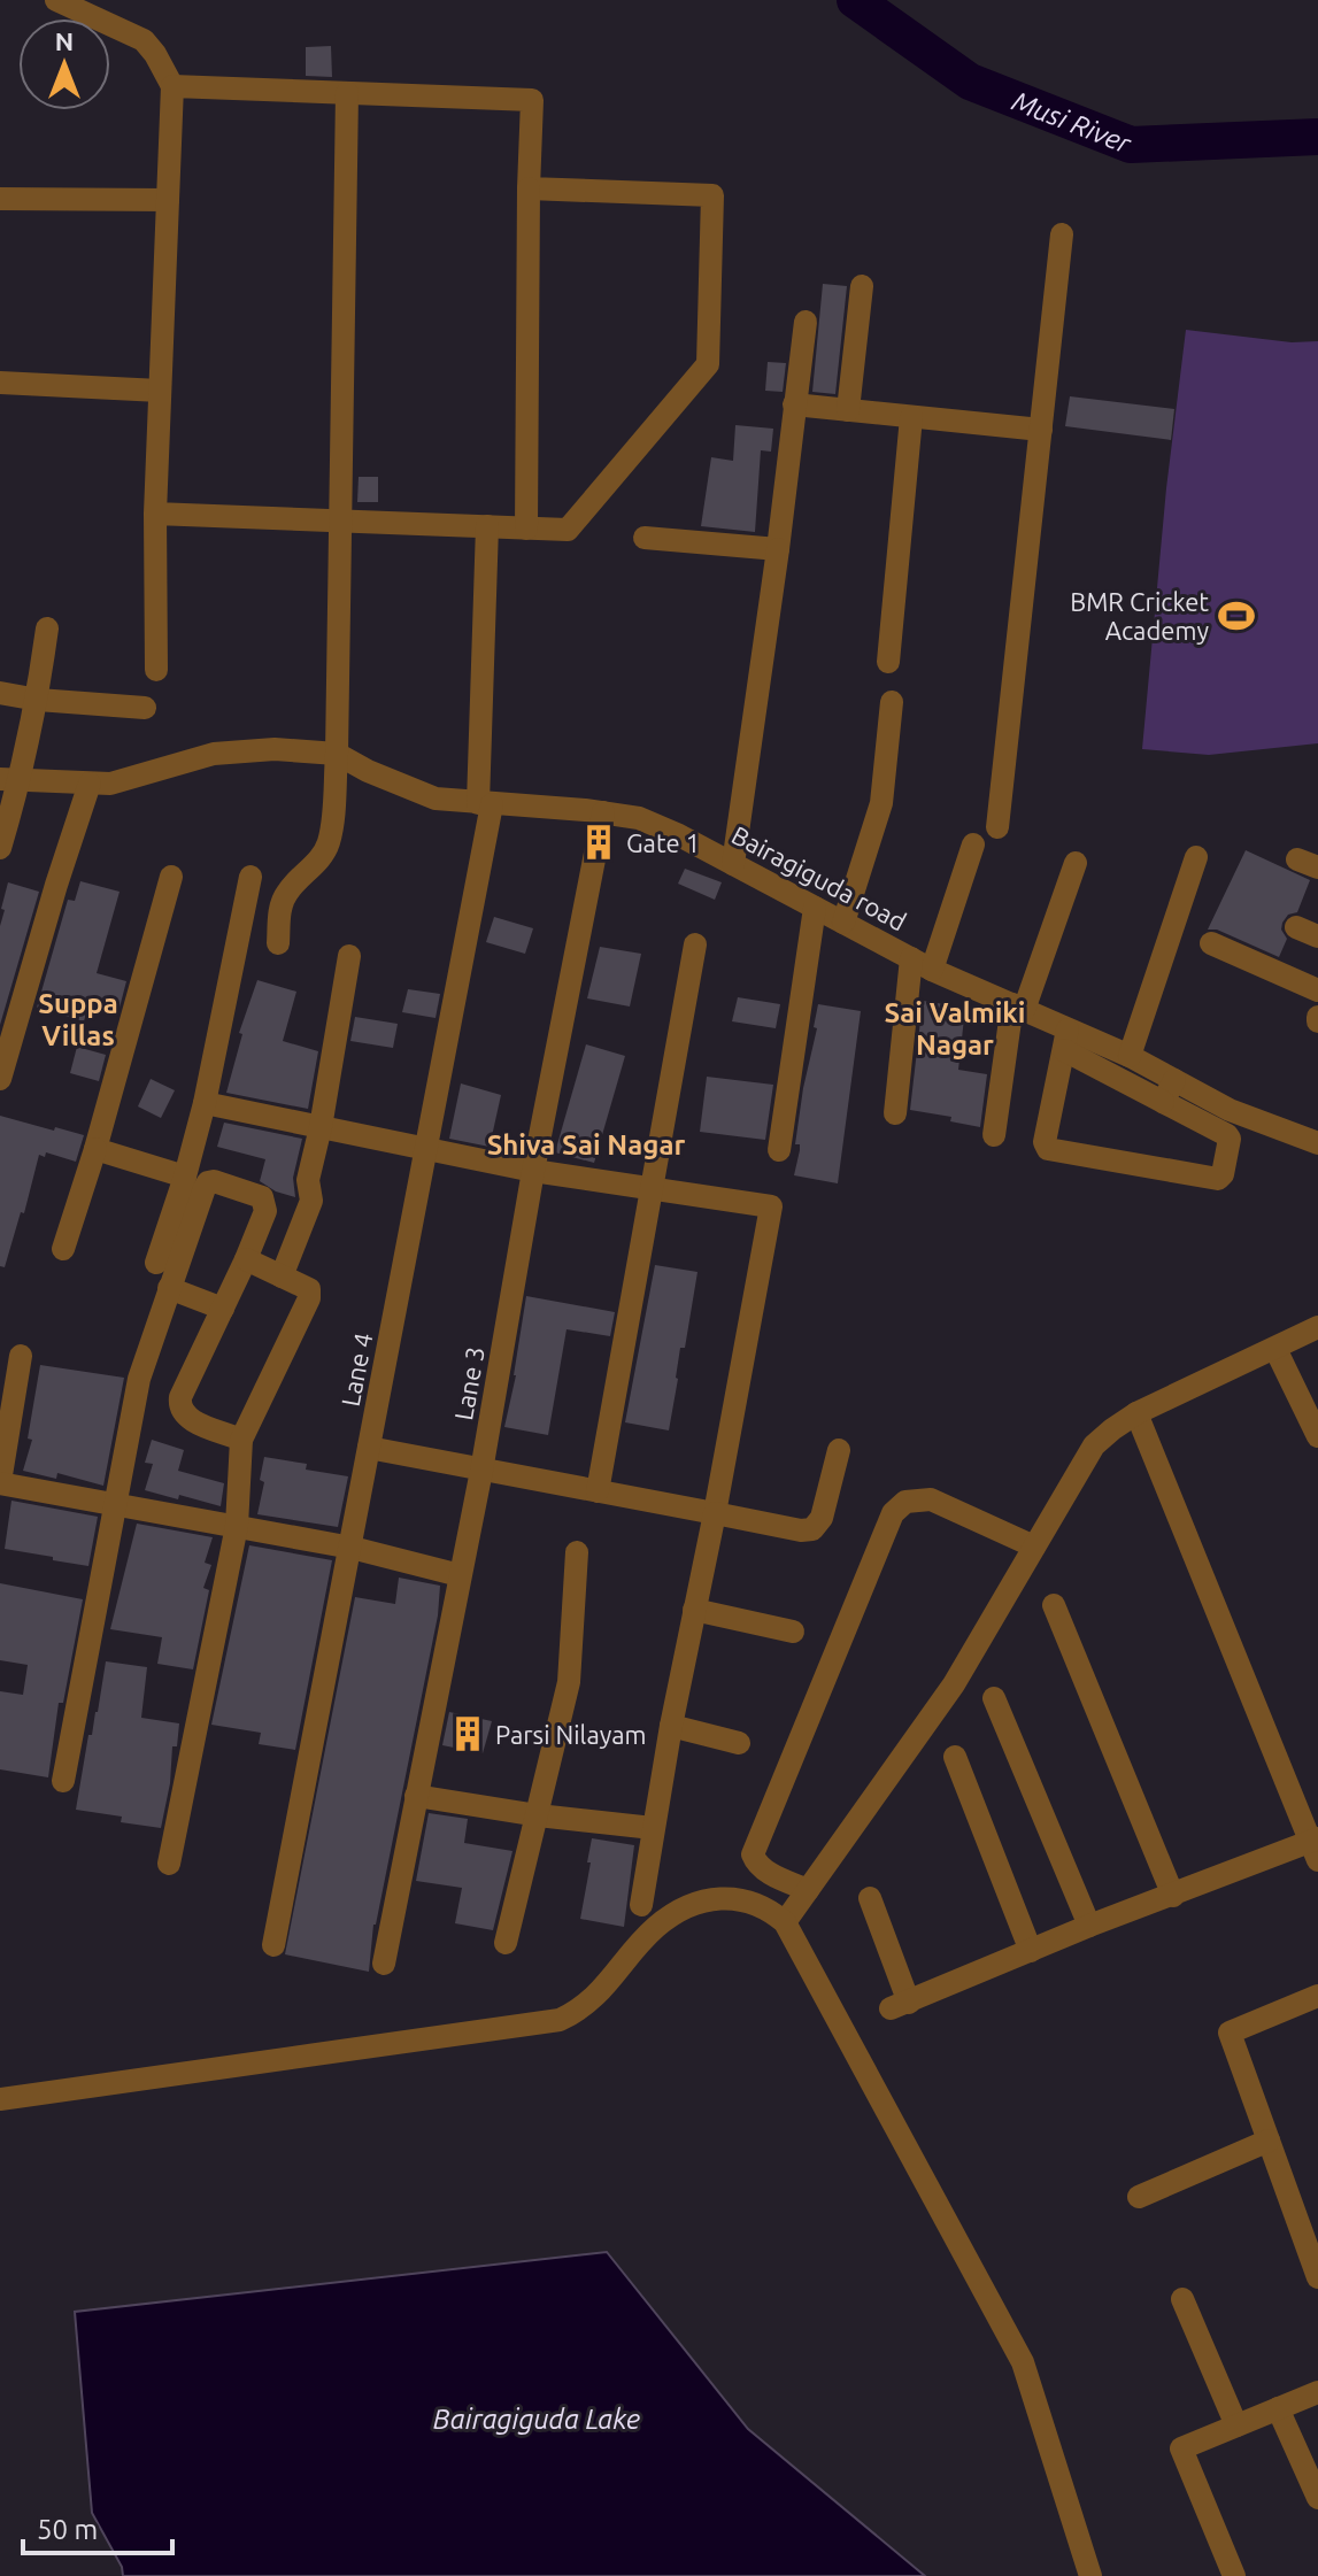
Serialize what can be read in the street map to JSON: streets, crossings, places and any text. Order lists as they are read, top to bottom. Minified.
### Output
{"streets":{"street":["Bairagiguda road","Lane 4","Lane 3"]},"crossings":[["Bairagiguda road","Lane 4"],["Bairagiguda road","Lane 3"]],"districts":["Suppa Villas","Sai Valmiki Nagar","Shiva Sai Nagar"],"water":["Musi River","Bairagiguda Lake"],"places":{"sports":["BMR Cricket Academy"],"building":["Gate 1","Parsi Nilayam"]},"scale_bar":"50 m","north":"top"}
